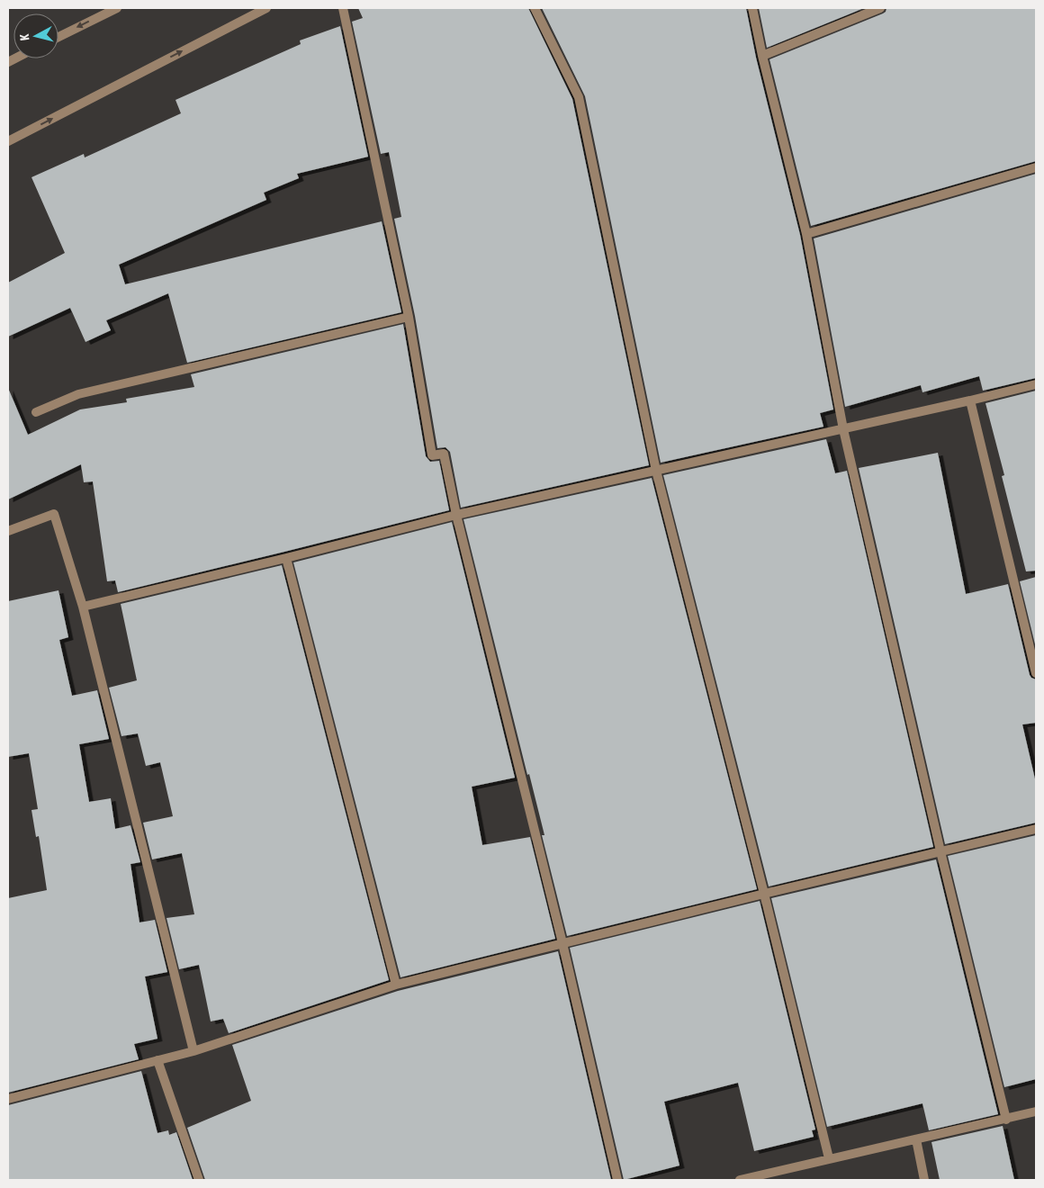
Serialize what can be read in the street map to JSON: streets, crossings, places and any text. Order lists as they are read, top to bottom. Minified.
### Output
{"north":"left"}
